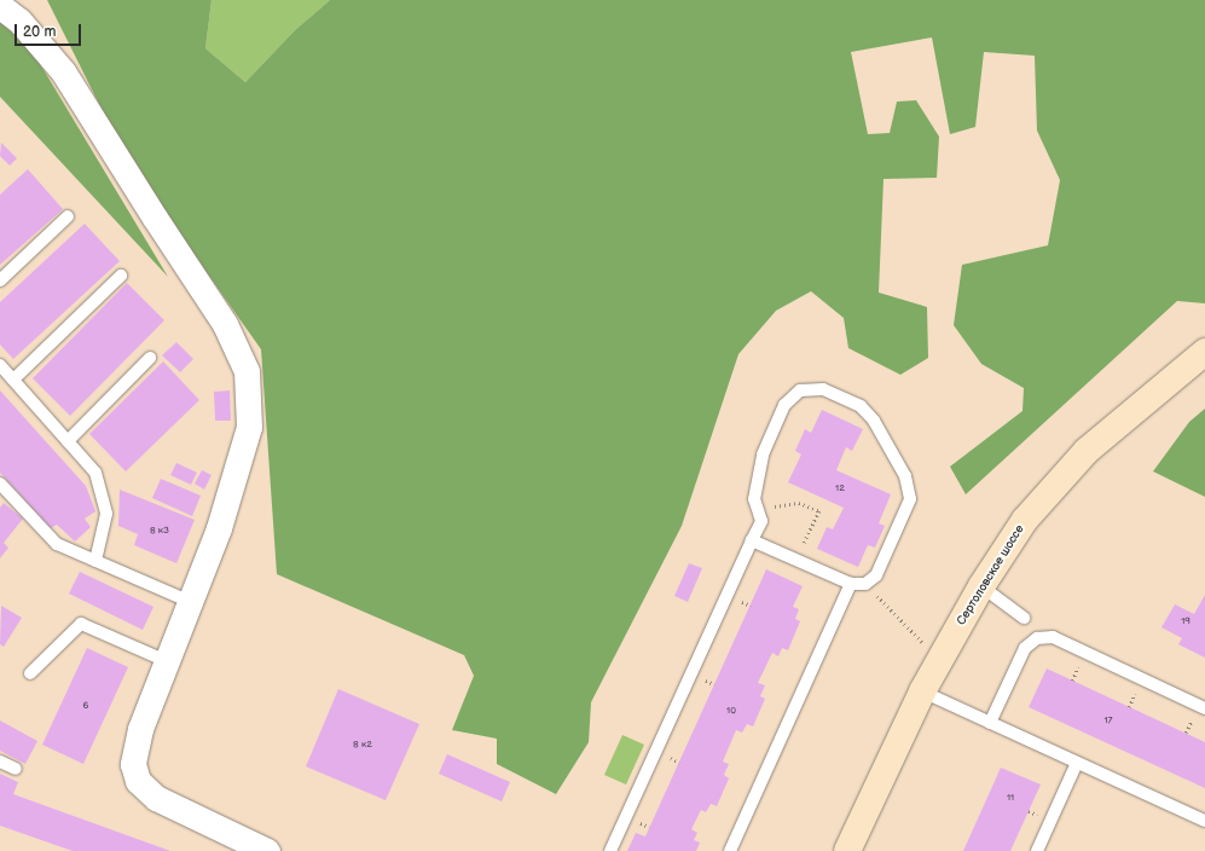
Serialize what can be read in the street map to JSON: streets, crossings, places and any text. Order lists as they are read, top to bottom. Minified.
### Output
{"streets":{"main road":["Сертоловское шоссе"]},"house_numbers":["12","8 к3","19","6","10","17","8 к2","11"],"scale_bar":"20 m"}
